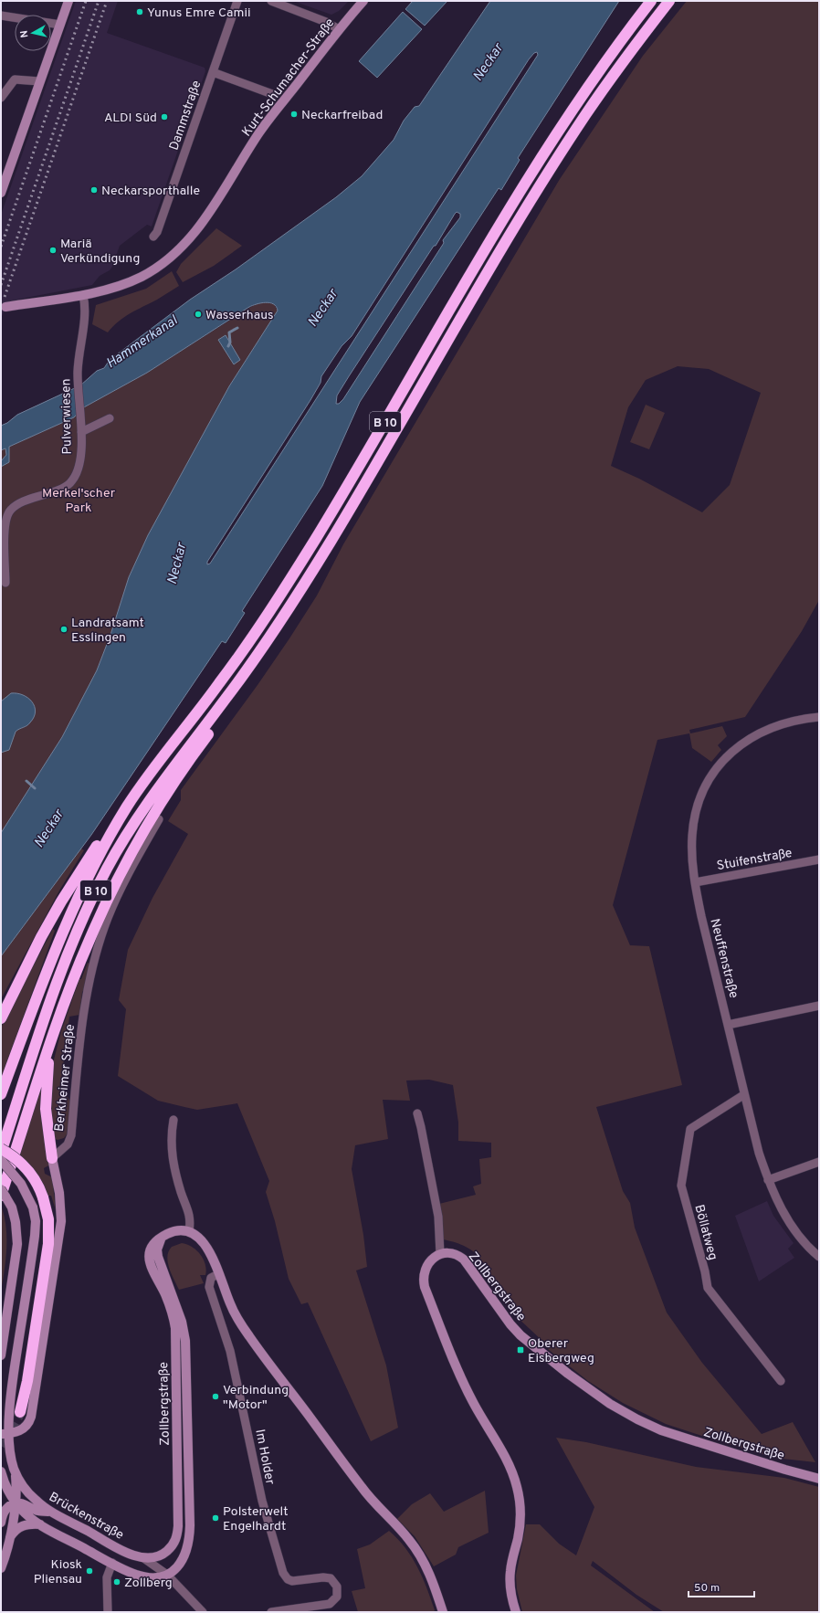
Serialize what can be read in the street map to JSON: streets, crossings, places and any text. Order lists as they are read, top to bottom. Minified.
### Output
{"streets":{"highway":["B 10"],"main road":["Kurt-Schumacher-Straße","Zollbergstraße","Brückenstraße"],"street":["Dammstraße","Pulverwiesen","Stuifenstraße","Neuffenstraße","Berkheimer Straße","Böllatweg","Im Holder"]},"crossings":[["Kurt-Schumacher-Straße","Pulverwiesen"],["B 10","Brückenstraße"],["Stuifenstraße","Neuffenstraße"],["Neuffenstraße","Böllatweg"],["Zollbergstraße","Brückenstraße"]],"water":["Neckar","Hammerkanal"],"parks":["Merkel'scher Park"],"places":{"other":["Yunus Emre Camii","Neckarfreibad","ALDI Süd","Neckarsporthalle","Mariä Verkündigung","Wasserhaus","Landratsamt Esslingen","Verbindung \"Motor\"","Polsterwelt Engelhardt","Kiosk Pliensau","Zollberg"],"transit":["Oberer Eisbergweg"]},"scale_bar":"50 m","north":"left"}
